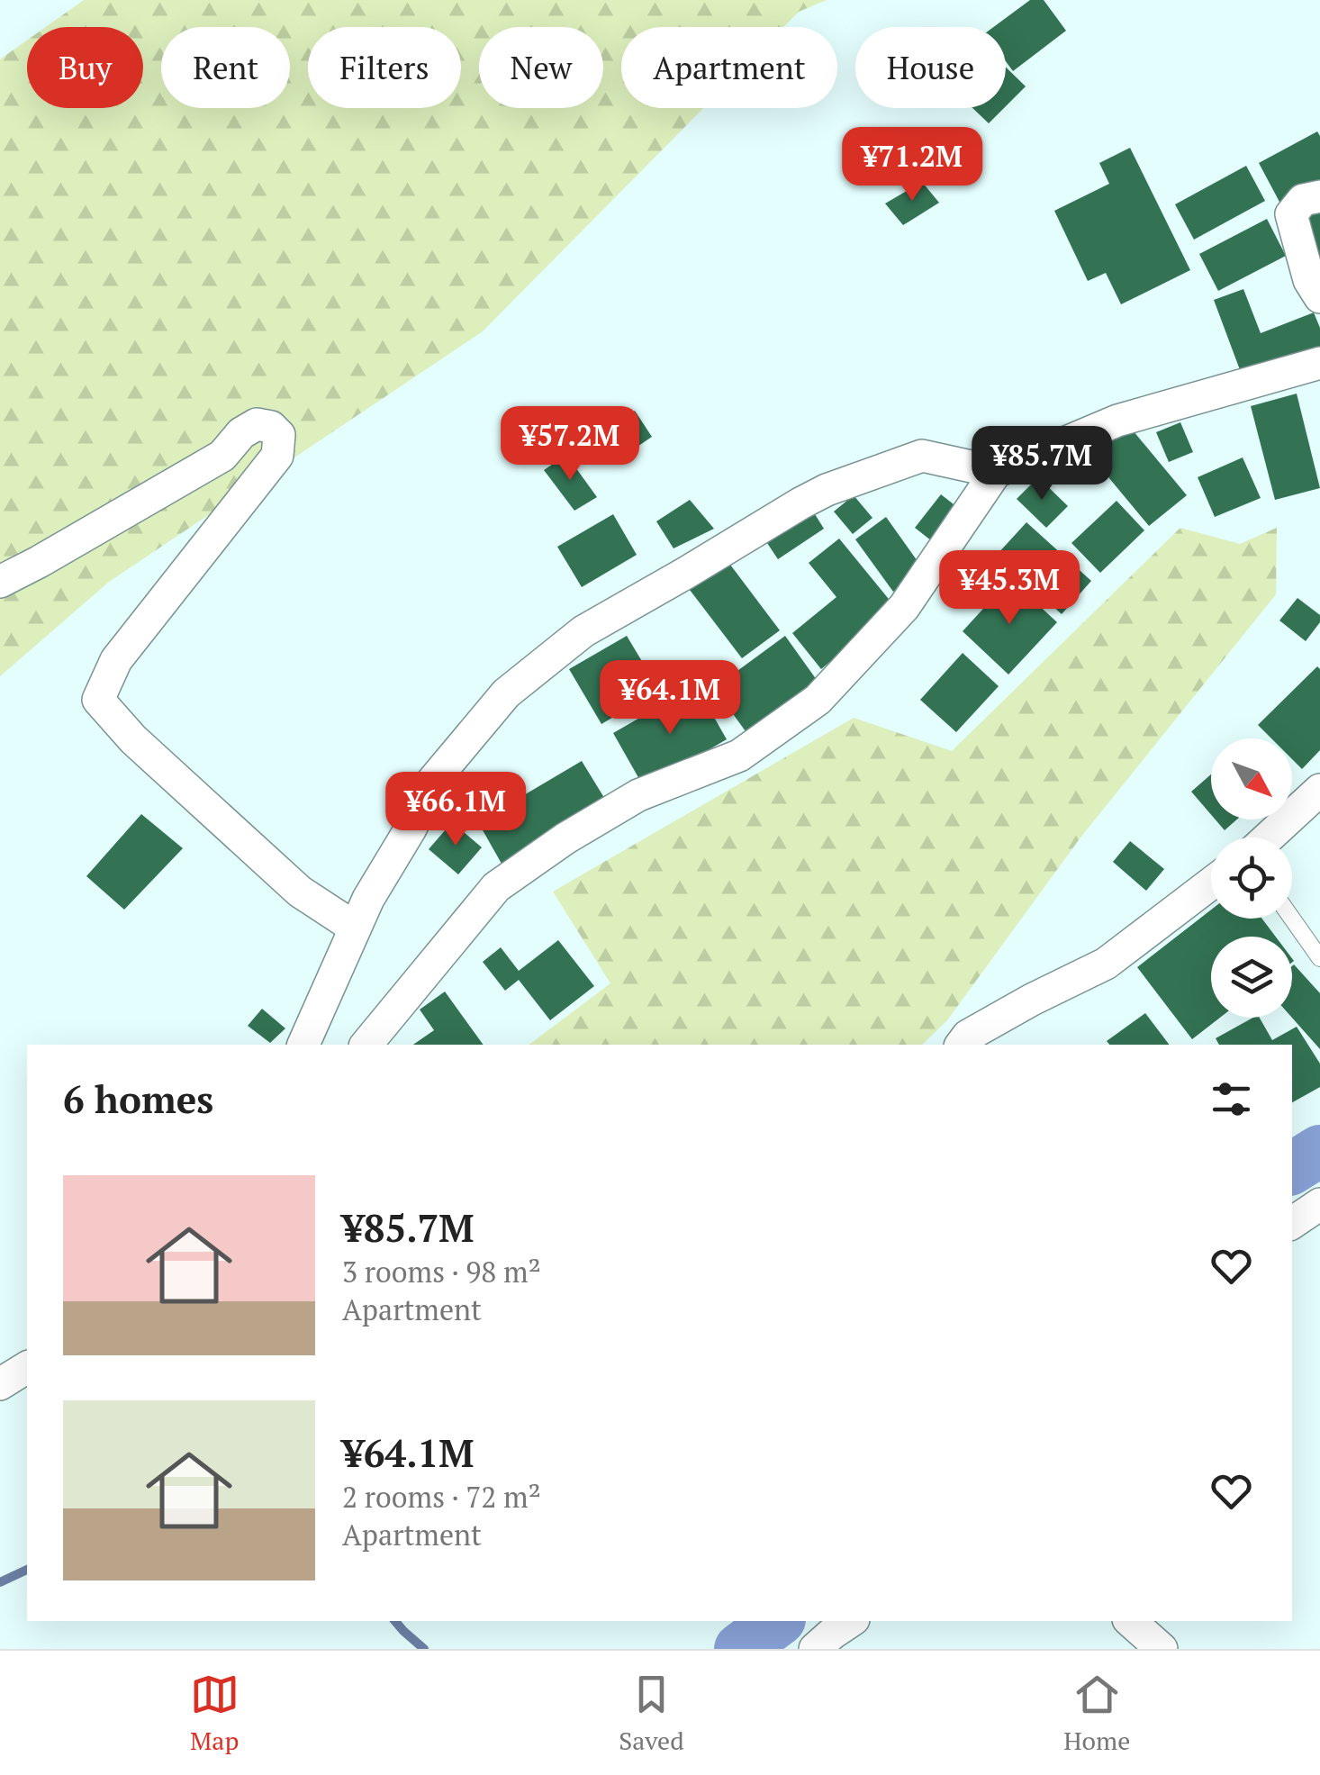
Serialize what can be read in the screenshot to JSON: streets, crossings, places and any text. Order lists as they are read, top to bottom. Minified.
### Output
{"north":"bottom right","page":{"chip":["Buy","Rent","Filters","New","Apartment","House"],"price":["¥71.2M","¥57.2M","¥85.7M","¥45.3M","¥64.1M","¥66.1M"],"heading":"6 homes","list":[{"name":"¥85.7M","note":"3 rooms · 98 m² · Apartment"},{"name":"¥64.1M","note":"2 rooms · 72 m² · Apartment"}],"tabs":["Map","Saved","Home"]}}
